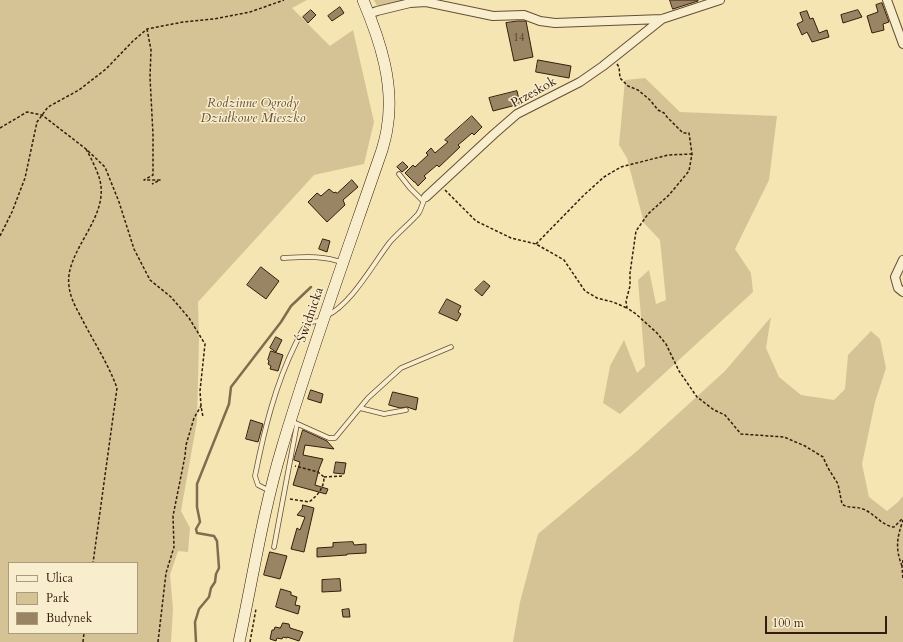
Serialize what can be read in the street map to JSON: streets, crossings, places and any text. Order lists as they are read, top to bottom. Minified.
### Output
{"streets":{"main road":["Świdnicka"],"street":["Przeskok"]},"crossings":[["Przeskok","Świdnicka"]],"parks":["Rodzinne Ogrody Działkowe Mieszko"],"house_numbers":["14"],"legend":["Ulica","Park","Budynek"],"scale_bar":"100 m"}
